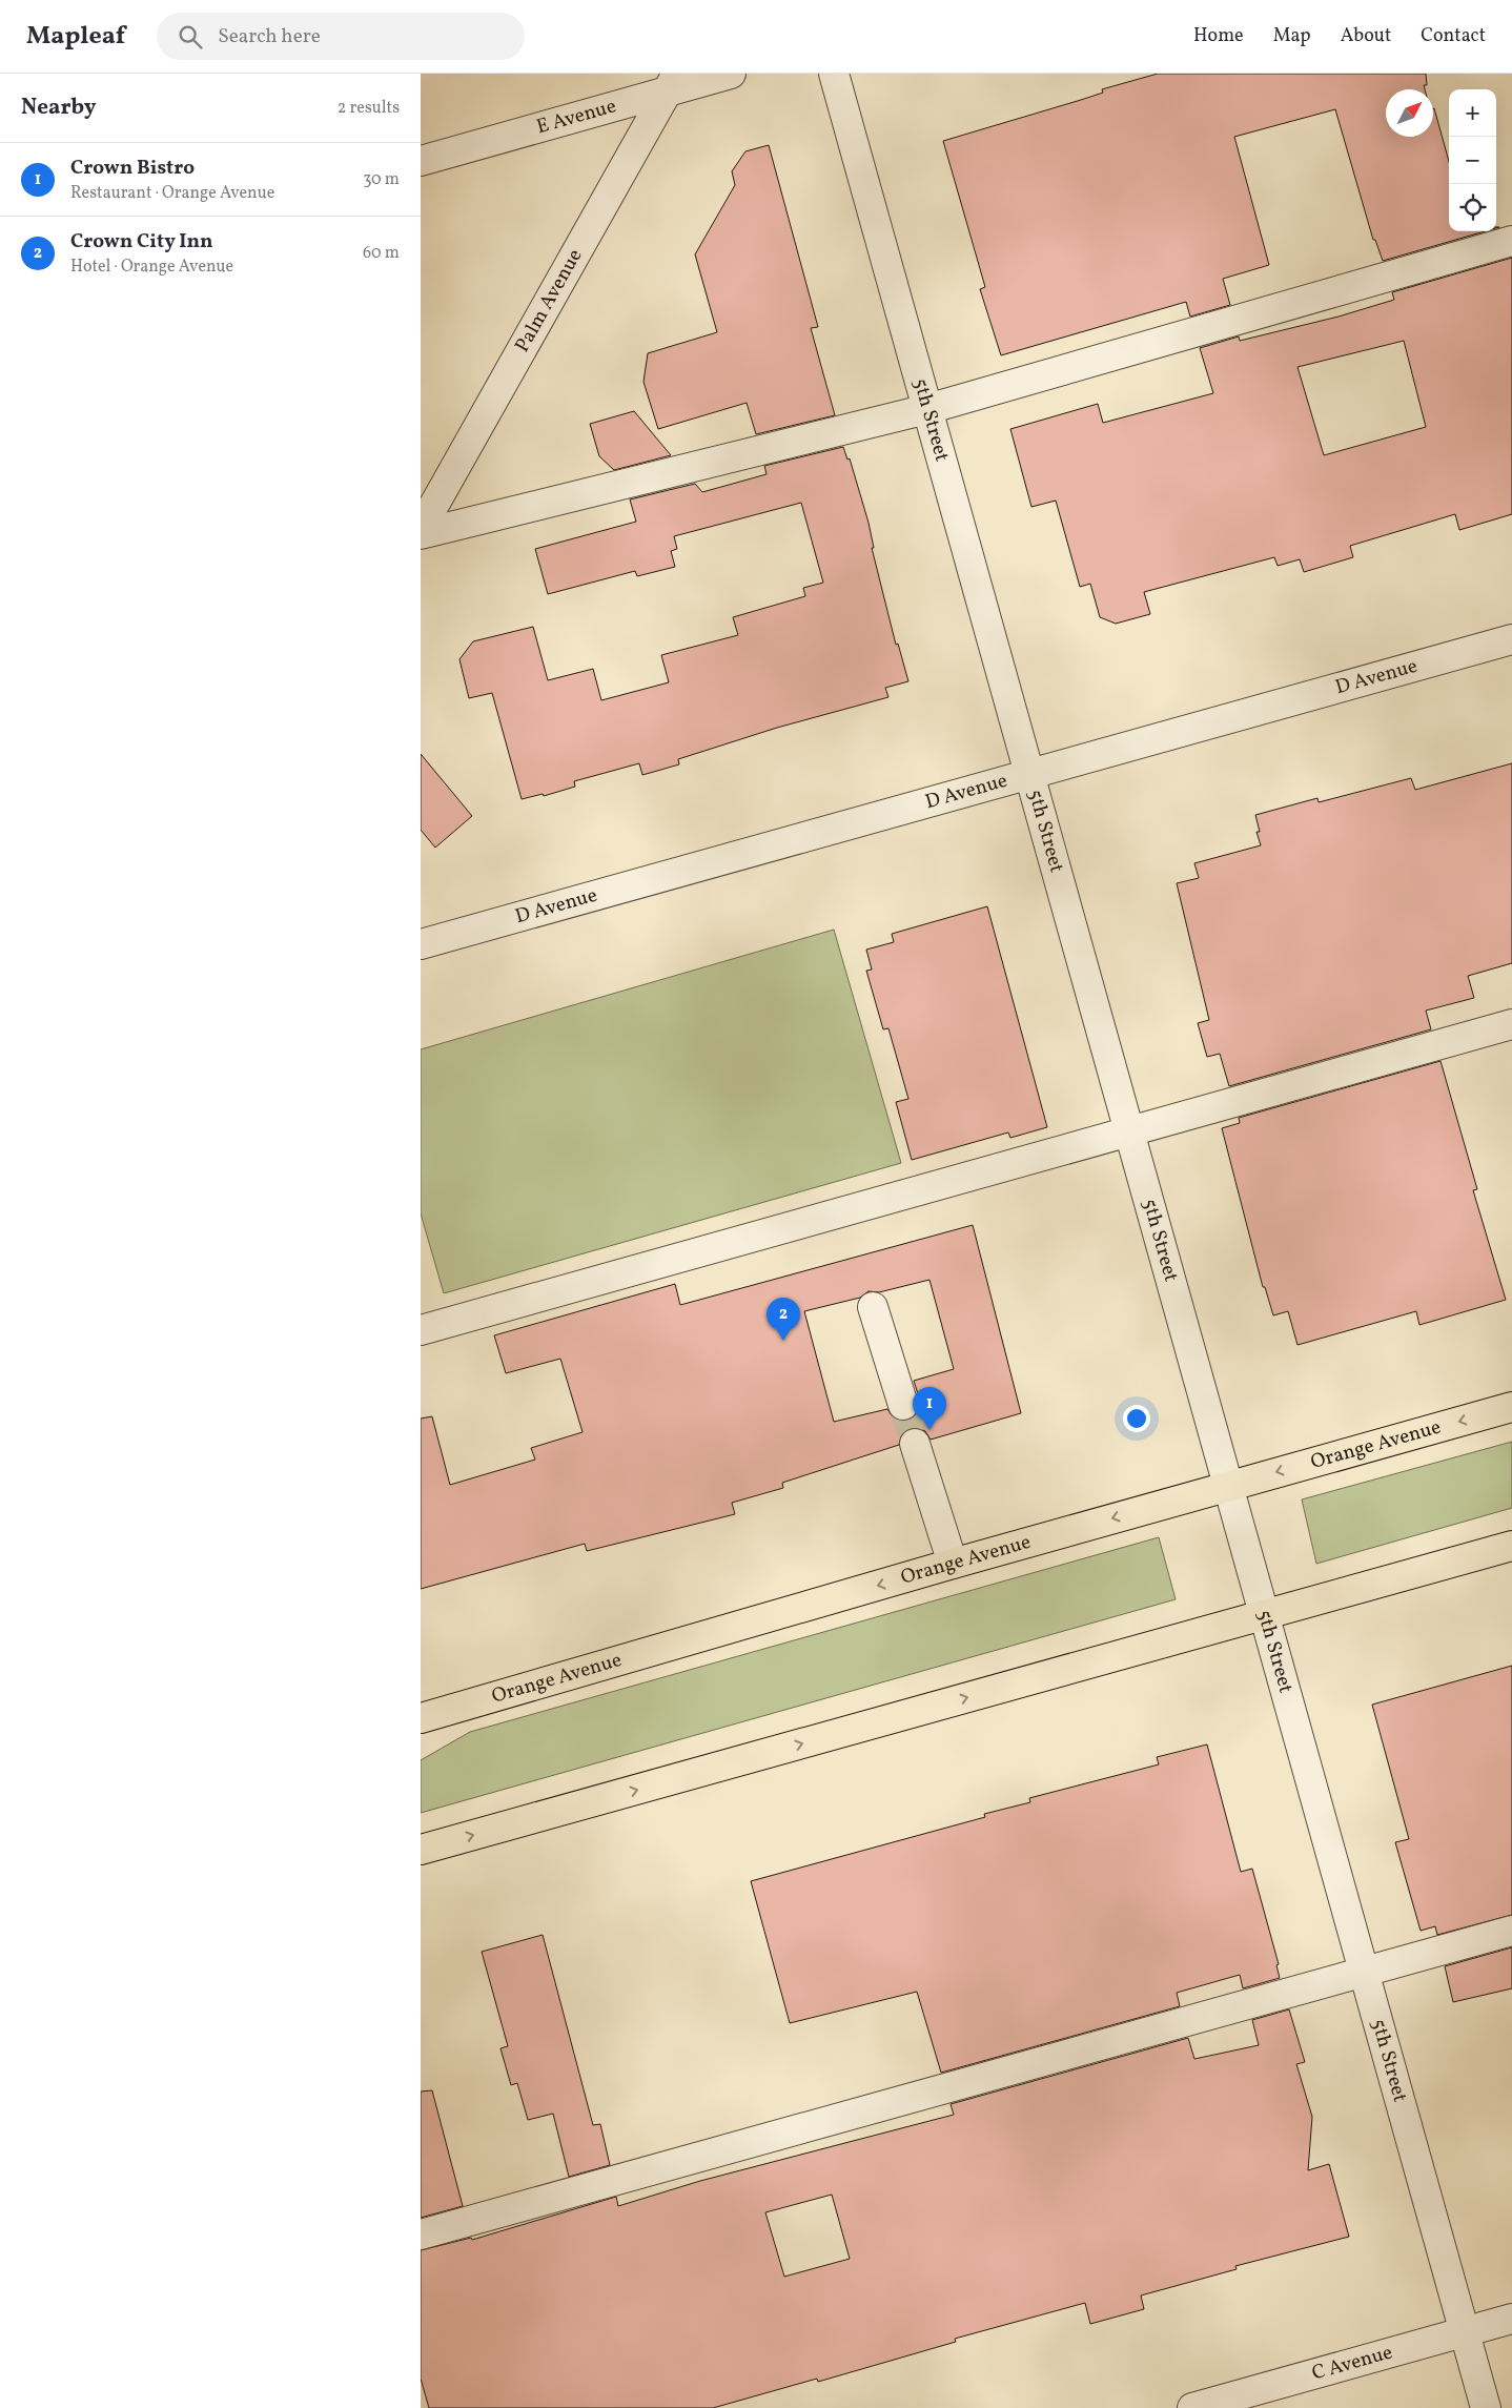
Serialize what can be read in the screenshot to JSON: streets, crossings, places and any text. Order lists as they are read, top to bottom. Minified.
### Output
{"streets":{"highway":["Orange Avenue"],"street":["E Avenue","Palm Avenue","5th Street","D Avenue","C Avenue"]},"crossings":[["E Avenue","Palm Avenue"],["5th Street","D Avenue"],["5th Street","Orange Avenue"],["5th Street","C Avenue"]],"north":"top right","page":{"header":"Mapleaf","search":"Search here","nav":["Home","Map","About","Contact"],"heading":["Nearby","2 results"],"map_buttons":["+","−"],"list":[{"mark":"1","name":"Crown Bistro","note":"Restaurant · Orange Avenue","value":"30 m"},{"mark":"2","name":"Crown City Inn","note":"Hotel · Orange Avenue","value":"60 m"}],"pins":["2","1"]}}
